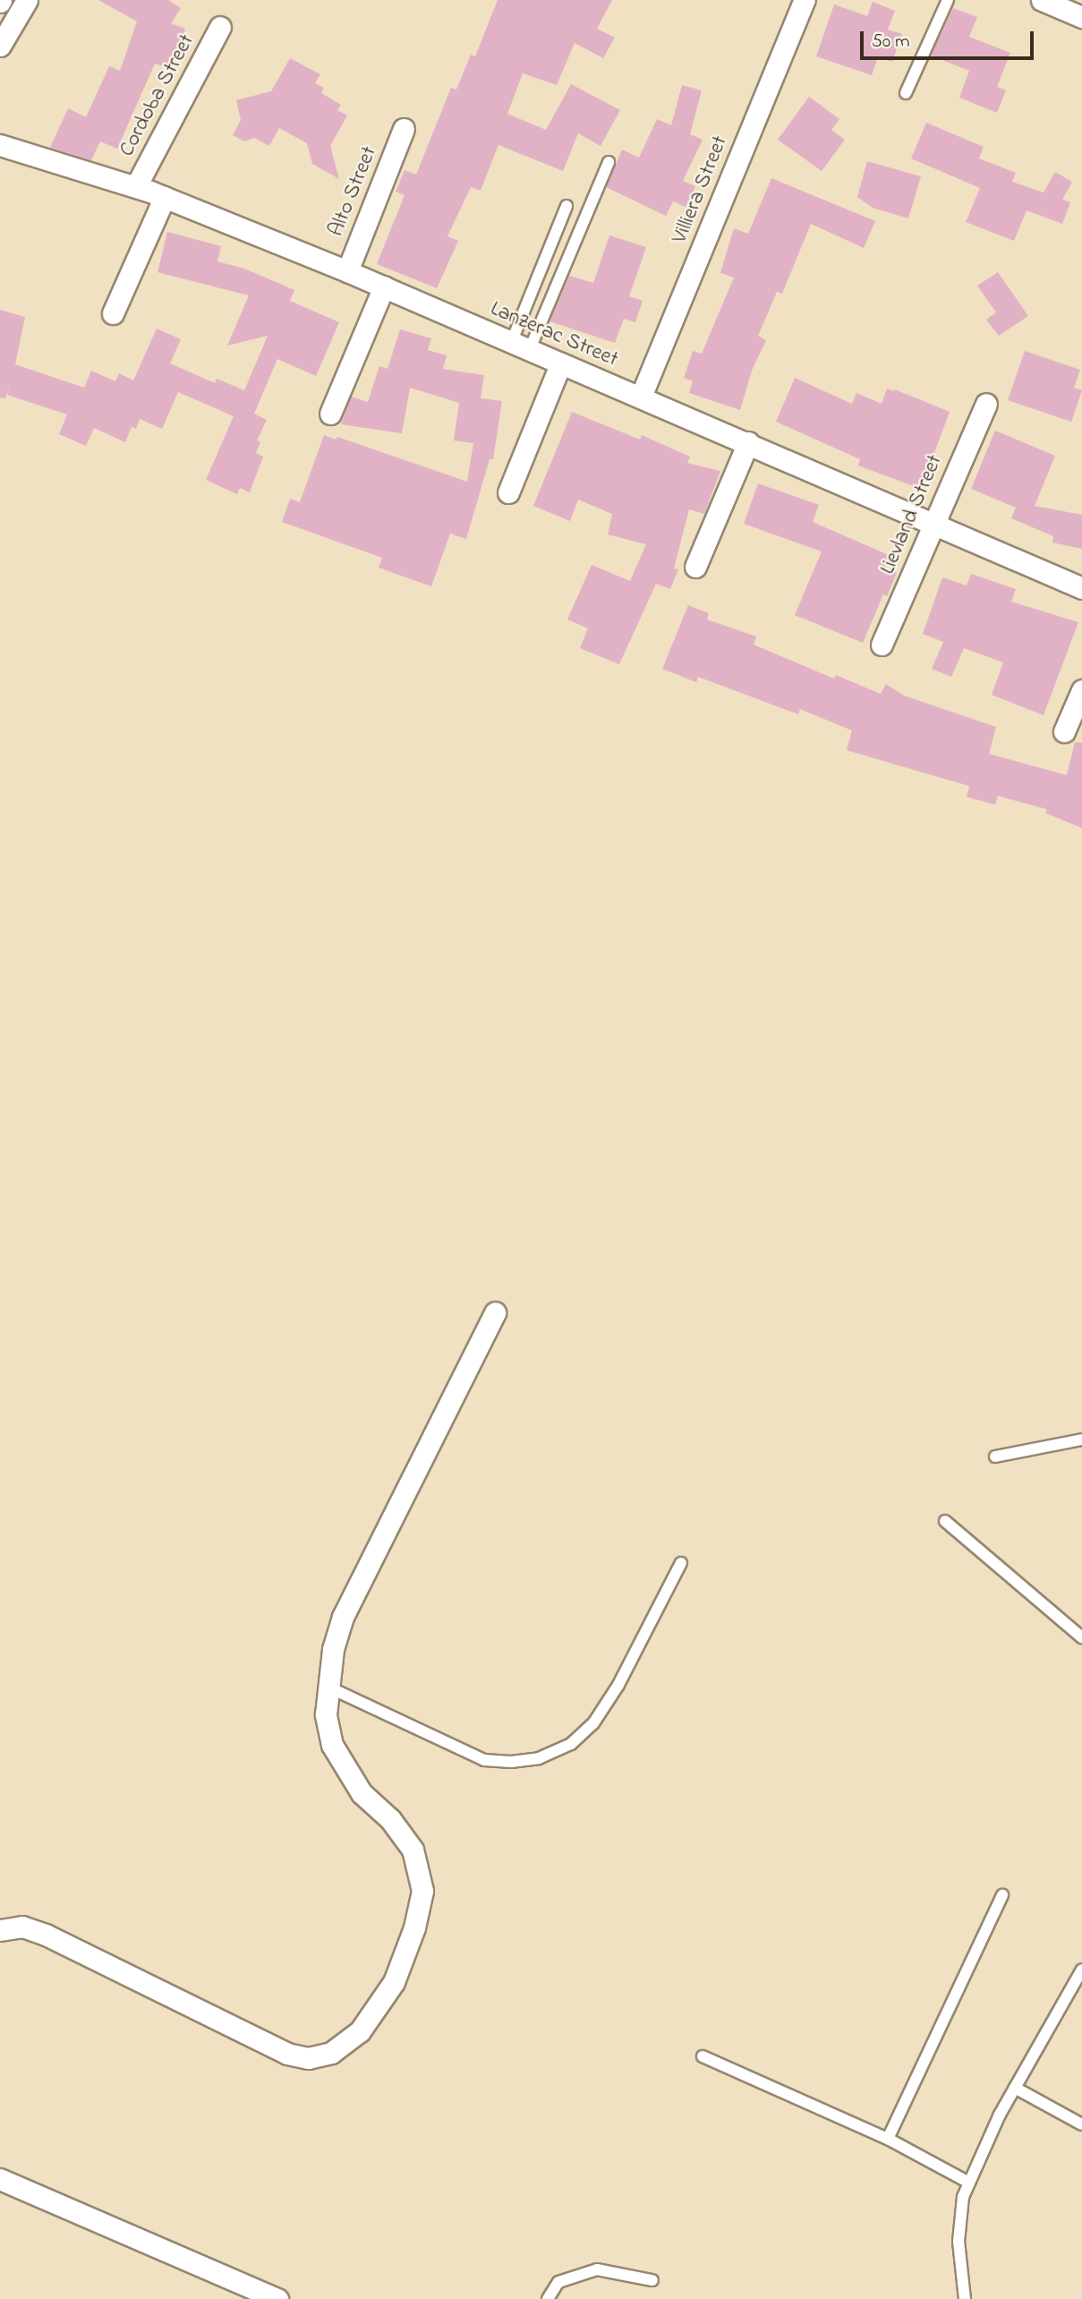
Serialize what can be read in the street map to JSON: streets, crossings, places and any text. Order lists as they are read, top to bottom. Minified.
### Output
{"streets":{"street":["Cordoba Street","Villiera Street","Alto Street","Lanzerac Street","Lievland Street"]},"crossings":[["Cordoba Street","Lanzerac Street"],["Villiera Street","Lanzerac Street"],["Alto Street","Lanzerac Street"],["Lanzerac Street","Lievland Street"]],"scale_bar":"50 m"}
